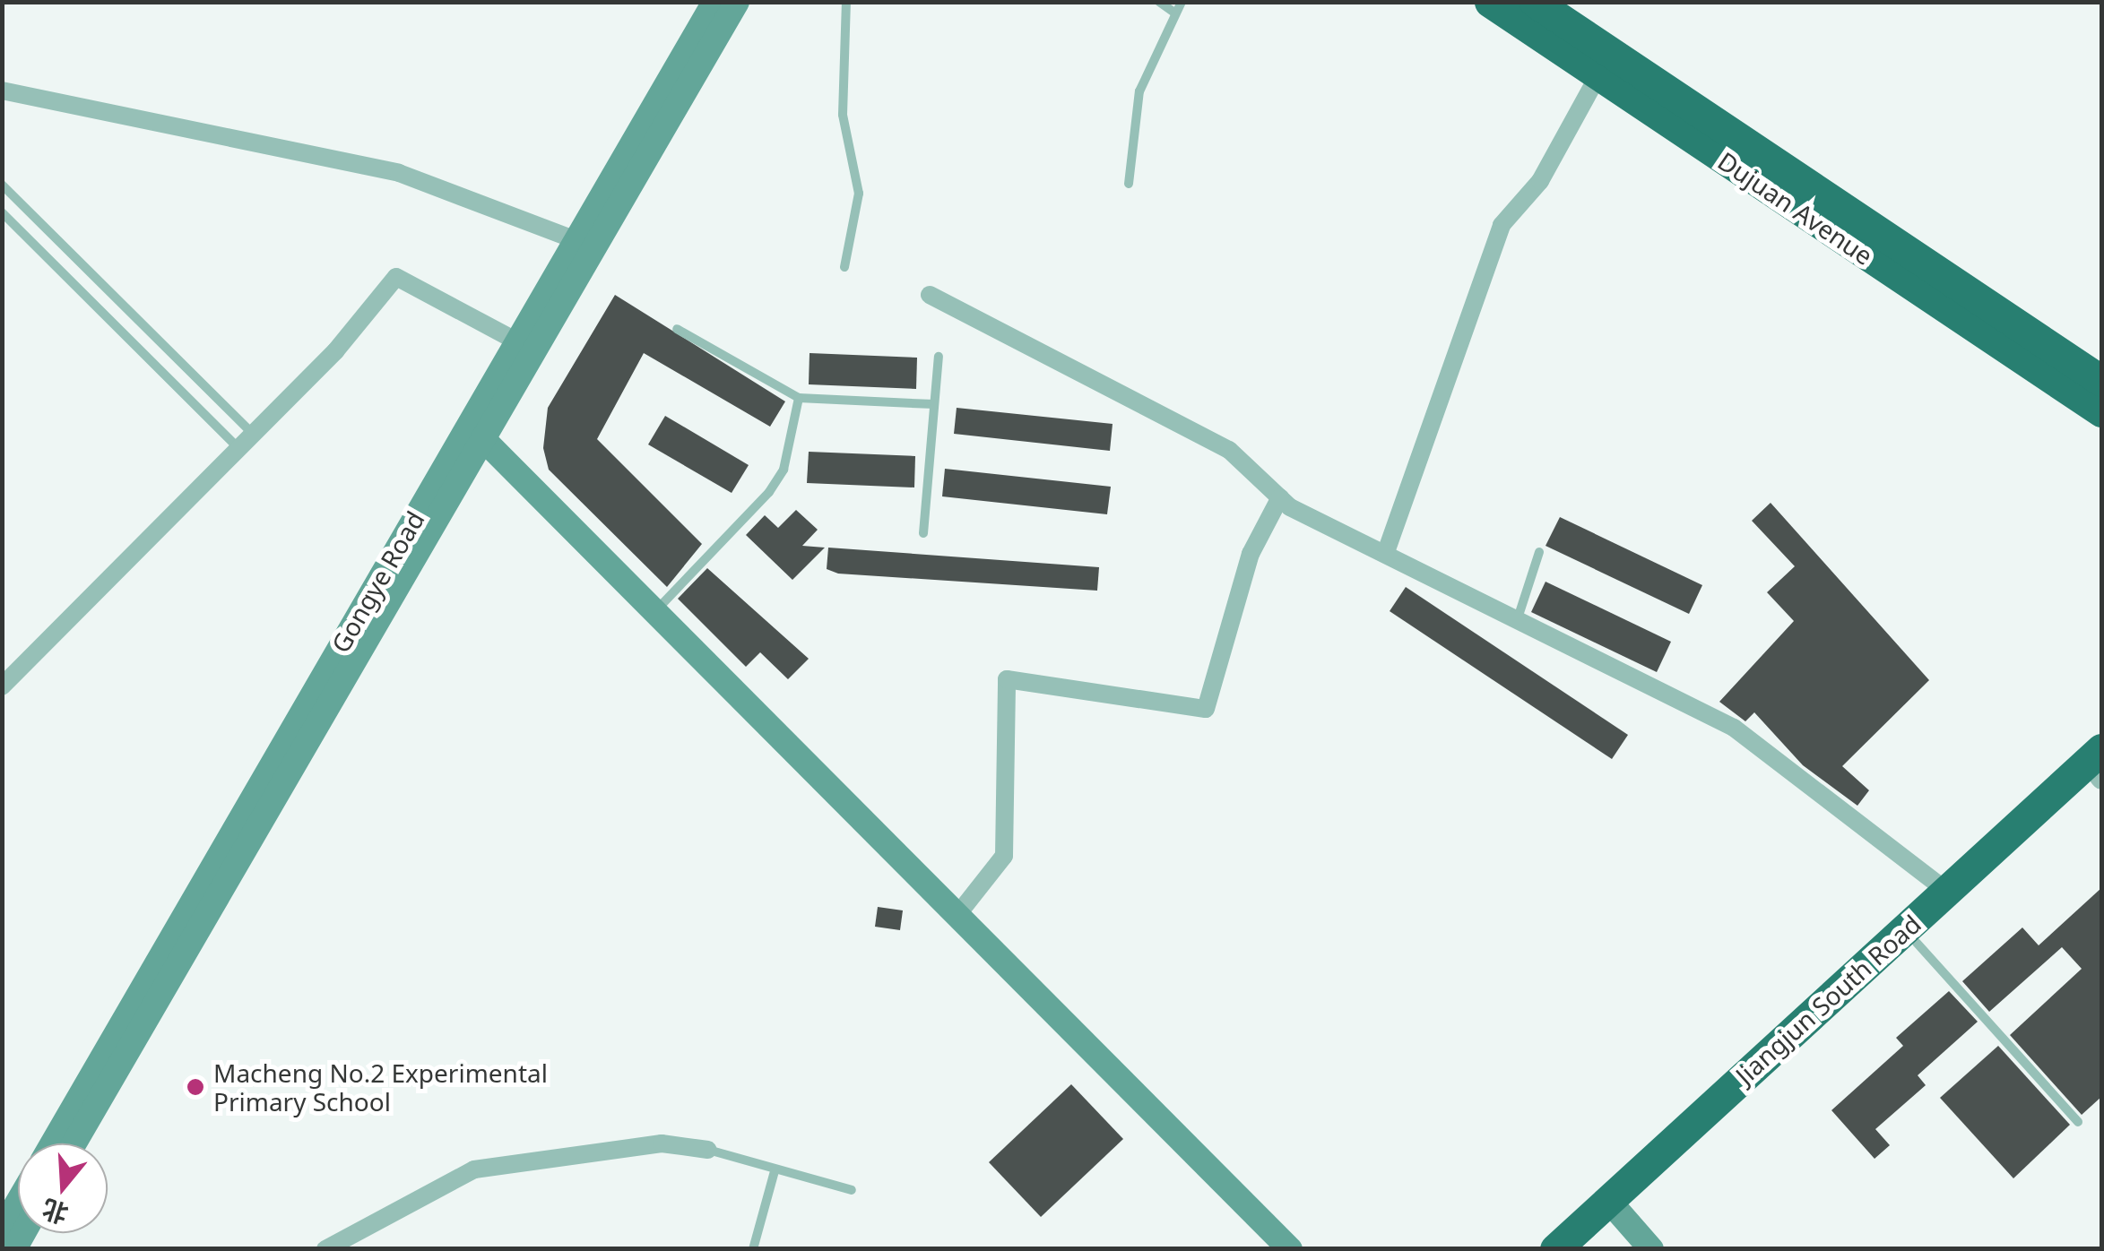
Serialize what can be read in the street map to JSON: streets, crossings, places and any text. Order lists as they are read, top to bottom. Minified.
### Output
{"streets":{"highway":["Dujuan Avenue","Jiangjun South Road"],"main road":["Gongye Road"]},"places":["Macheng No.2 Experimental Primary School"],"north":"bottom"}
